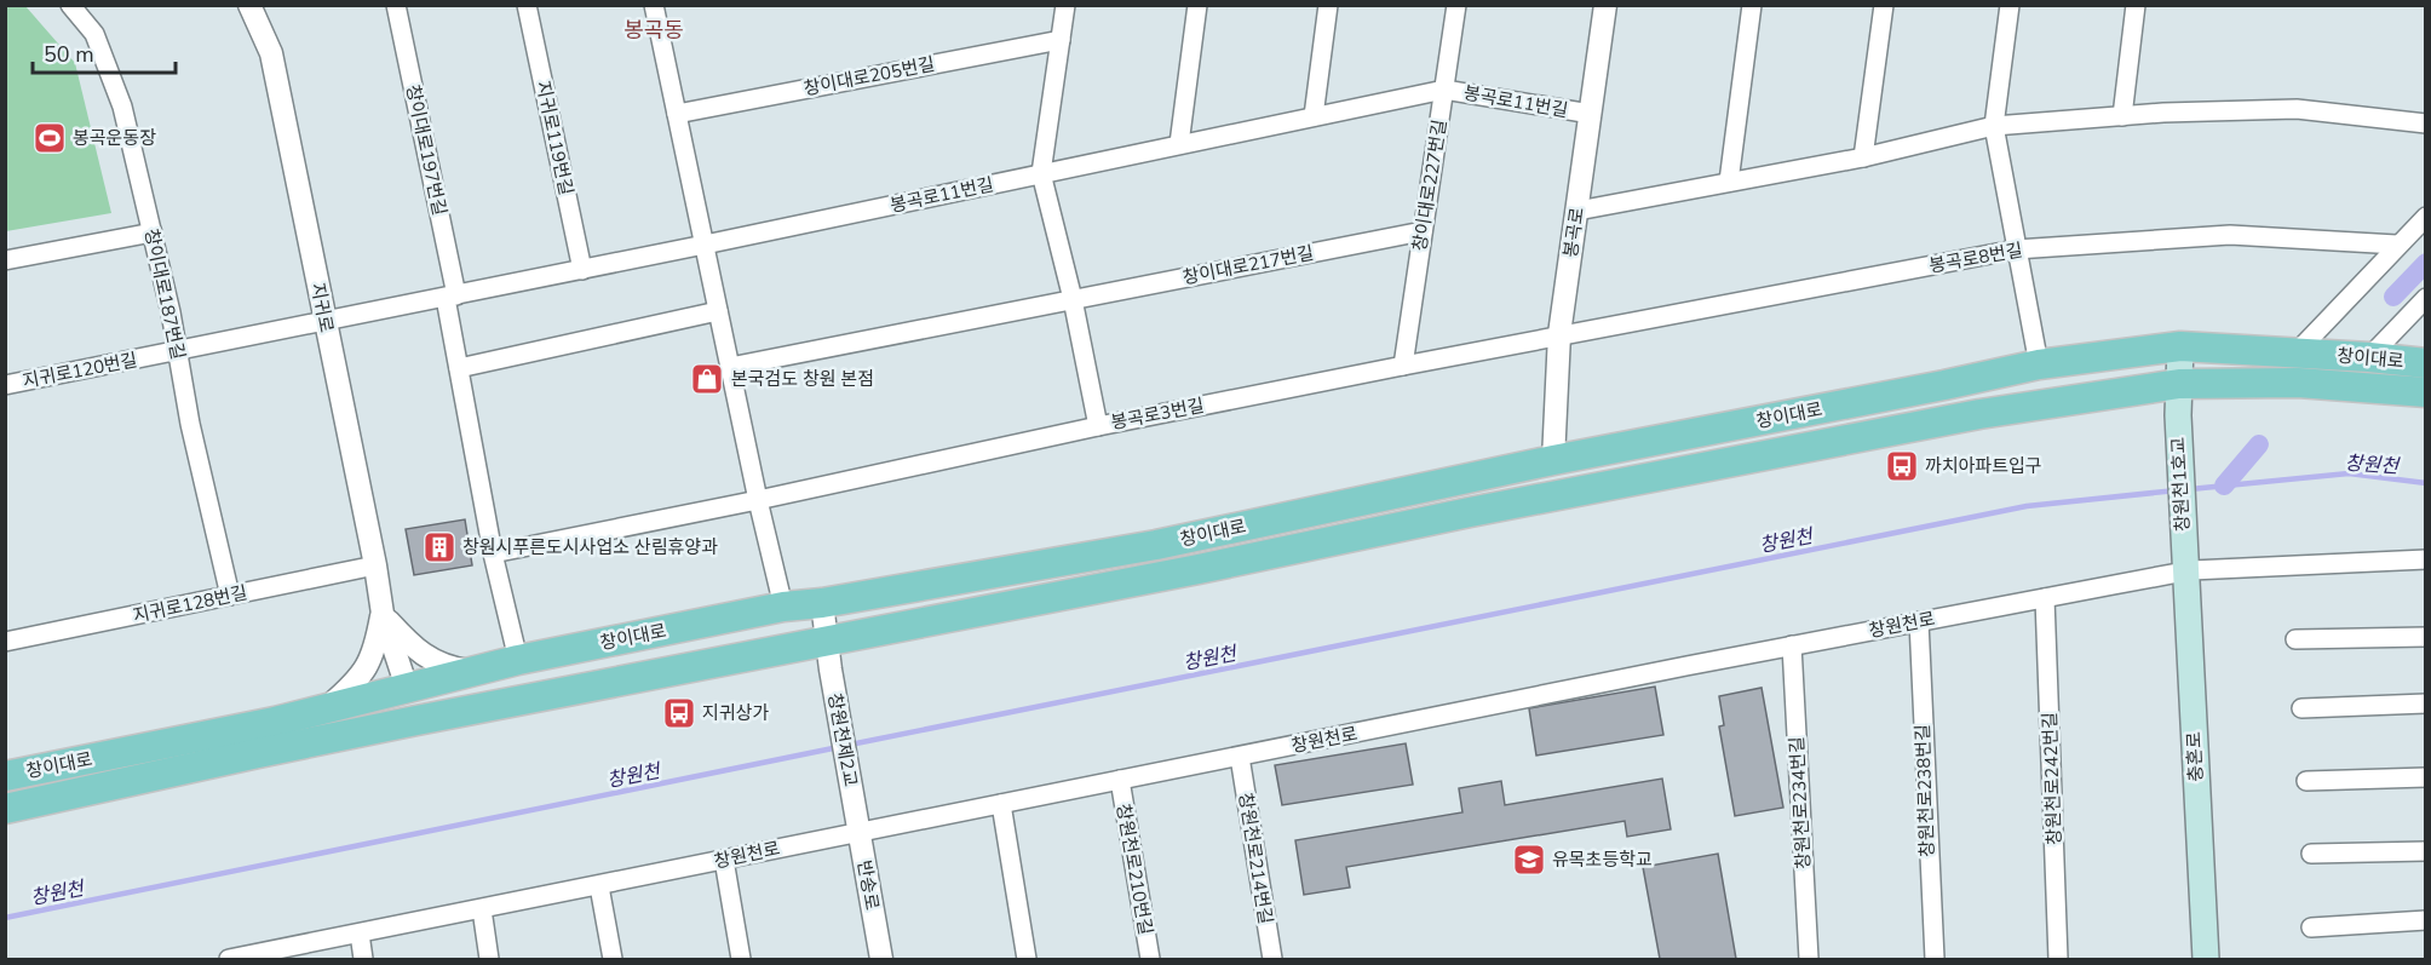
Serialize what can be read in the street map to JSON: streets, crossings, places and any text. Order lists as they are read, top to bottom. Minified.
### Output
{"streets":{"main road":["창이대로","창원천1호교","충혼로"],"street":["창이대로205번길","봉곡로11번길","지귀로119번길","창이대로197번길","창이대로227번길","봉곡로","봉곡로8번길","창이대로217번길","창이대로187번길","지귀로","지귀로120번길","봉곡로3번길","지귀로128번길","창원천로","창원천제2교","창원천로242번길","창원천로238번길","창원천로234번길","창원천로214번길","창원천로210번길","반송로"]},"crossings":[["봉곡로11번길","창이대로227번길"],["봉곡로11번길","봉곡로"],["창이대로197번길","창이대로"],["창이대로227번길","창이대로217번길"],["창이대로227번길","봉곡로3번길"],["봉곡로","봉곡로8번길"],["봉곡로","창이대로"],["봉곡로","봉곡로3번길"],["봉곡로8번길","봉곡로3번길"],["창이대로187번길","지귀로120번길"],["창이대로187번길","지귀로128번길"],["지귀로","창이대로"],["지귀로","지귀로120번길"],["지귀로","지귀로128번길"],["창이대로","창원천1호교"],["창이대로","창원천제2교"],["창원천1호교","창원천로"],["창원천1호교","충혼로"],["창원천로","창원천제2교"],["창원천로","충혼로"],["창원천로","창원천로242번길"],["창원천로","창원천로238번길"],["창원천로","창원천로234번길"],["창원천로","창원천로214번길"],["창원천로","창원천로210번길"],["창원천로","반송로"],["창원천제2교","반송로"]],"districts":["봉곡동"],"water":["창원천"],"places":{"sports":["봉곡운동장"],"shop":["본국검도 창원 본점"],"bus stop":["까치아파트입구","지귀상가"],"building":["창원시푸른도시사업소 산림휴양과"],"school or university":["유목초등학교"]},"scale_bar":"50 m"}
